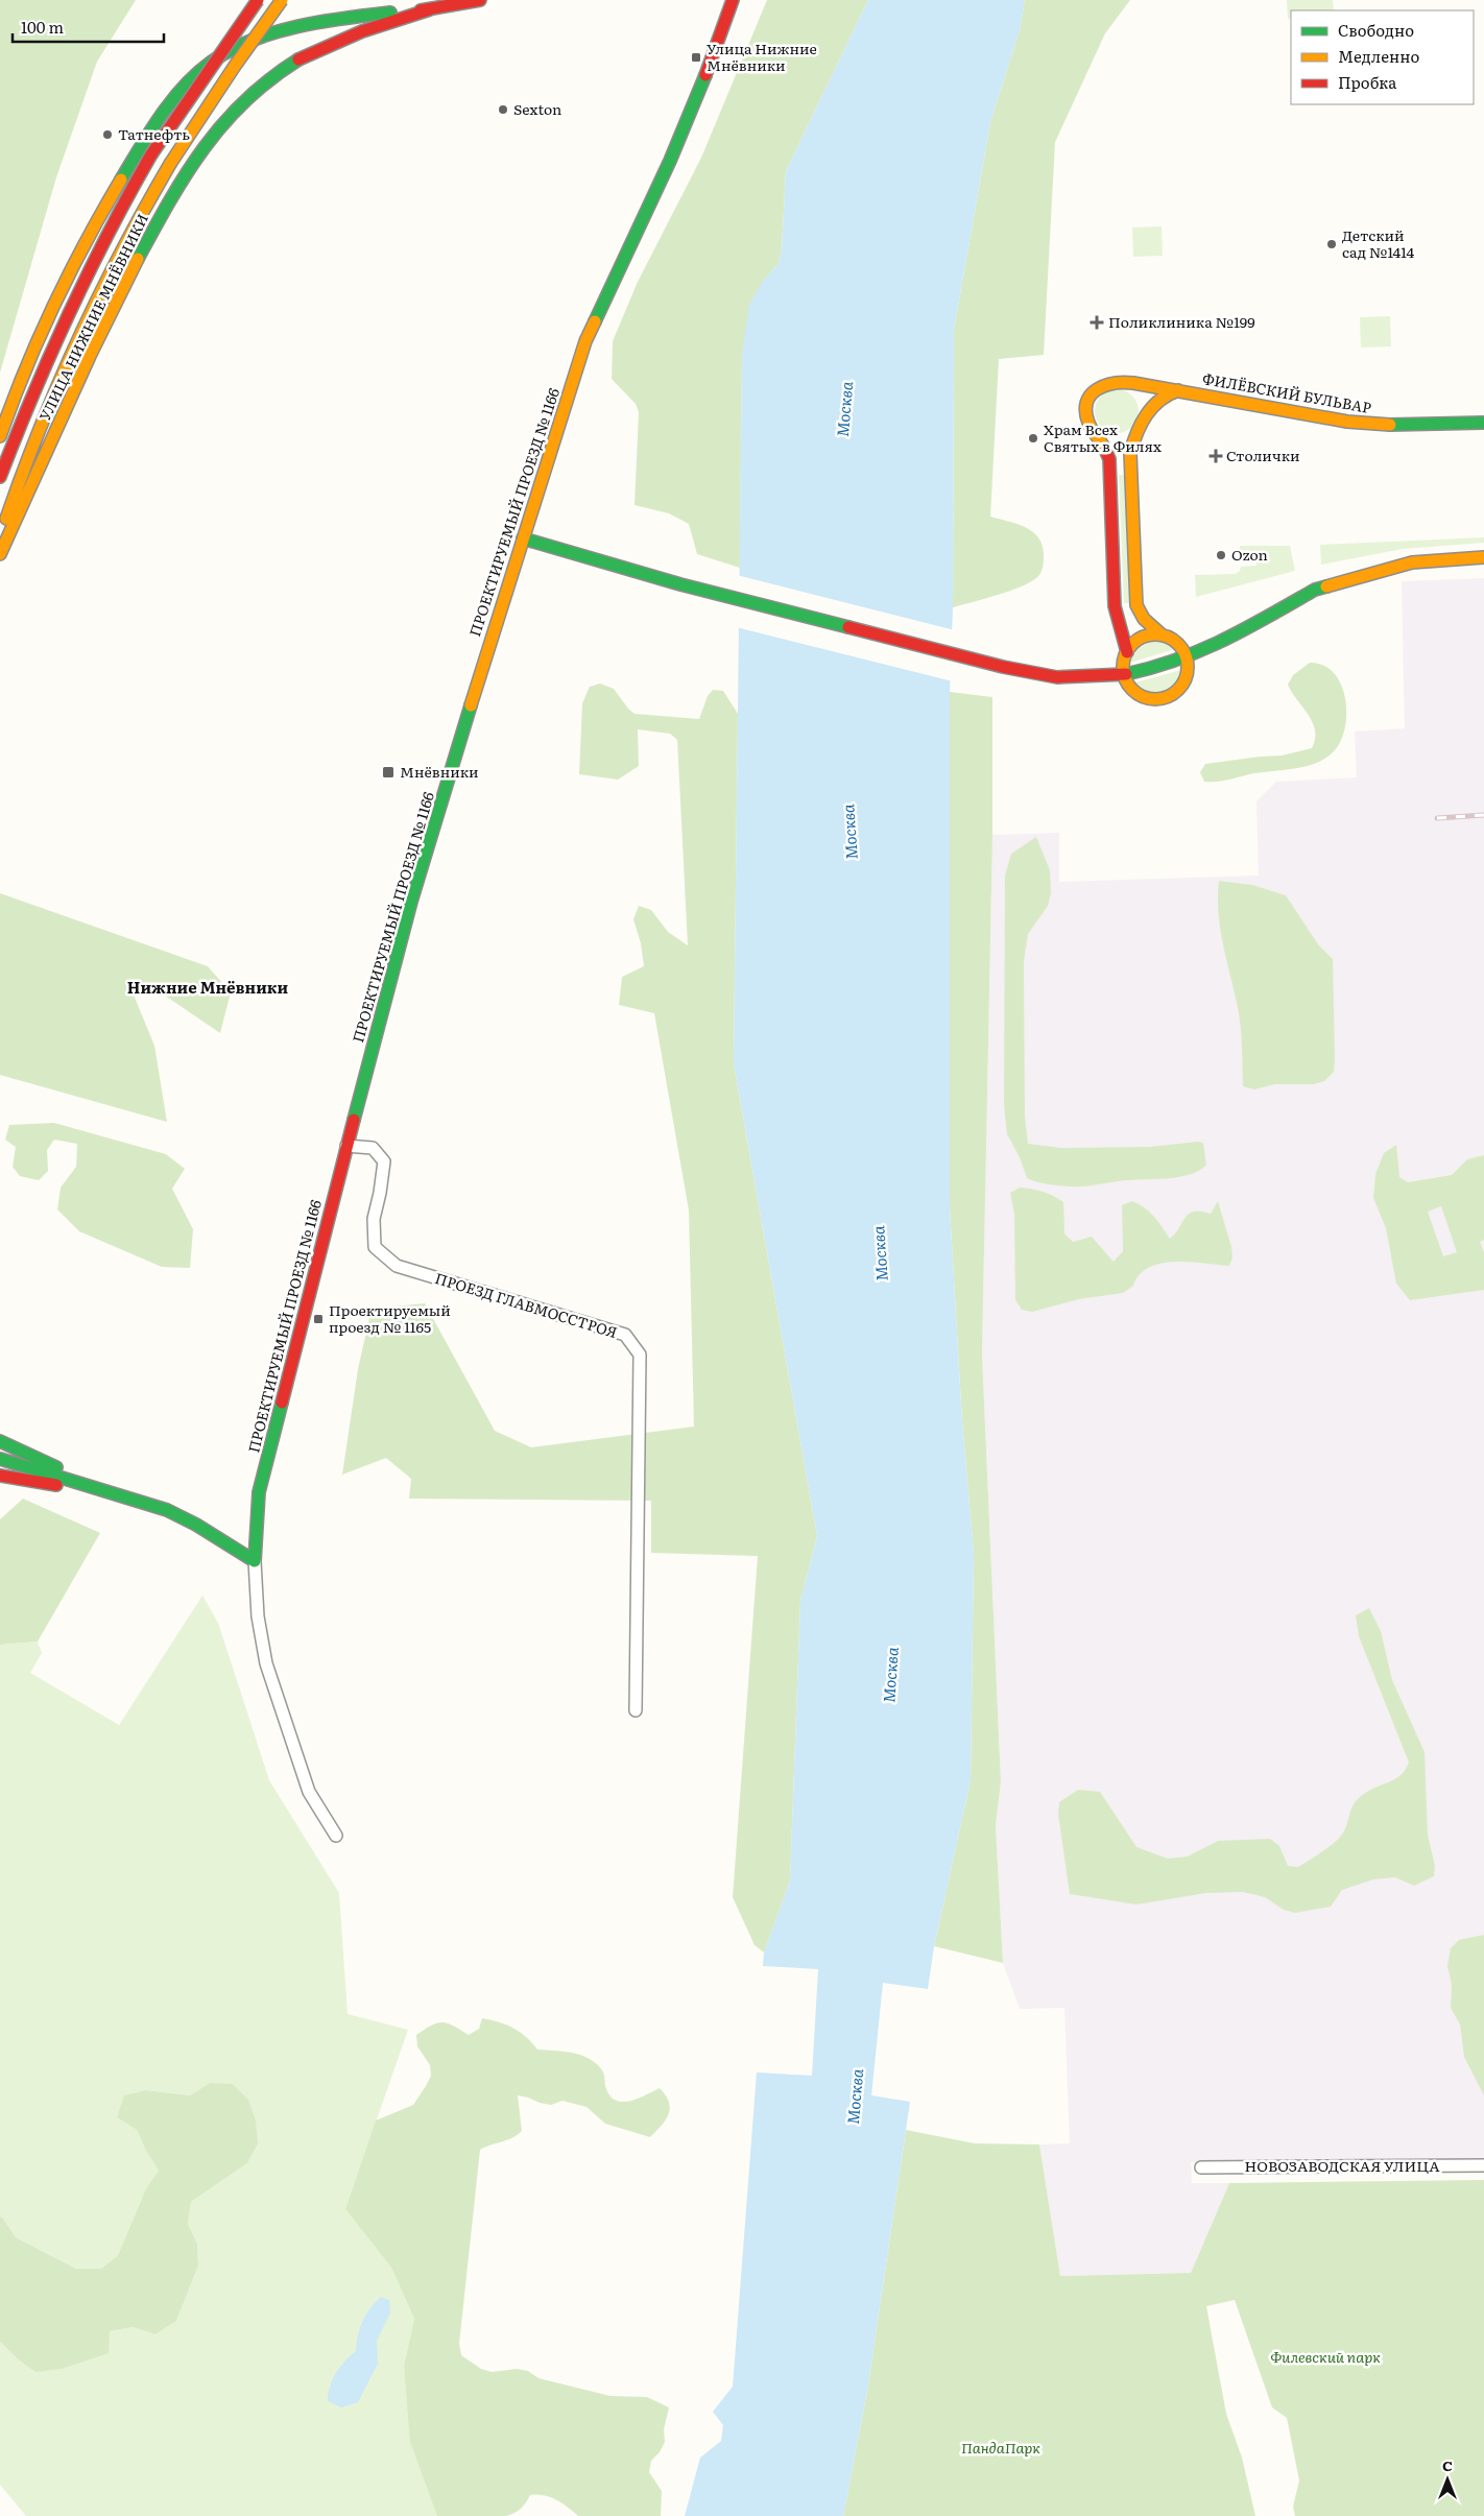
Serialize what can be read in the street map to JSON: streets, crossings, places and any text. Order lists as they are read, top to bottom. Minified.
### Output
{"streets":{"street":["УЛИЦА НИЖНИЕ МНЁВНИКИ","ФИЛЁВСКИЙ БУЛЬВАР","ПРОЕКТИРУЕМЫЙ ПРОЕЗД № 1166","ПРОЕЗД ГЛАВМОССТРОЯ","НОВОЗАВОДСКАЯ УЛИЦА"]},"crossings":[["ПРОЕКТИРУЕМЫЙ ПРОЕЗД № 1166","ПРОЕЗД ГЛАВМОССТРОЯ"]],"districts":["Нижние Мнёвники"],"water":["Москва"],"parks":["Филевский парк","ПандаПарк"],"places":{"transit":["Улица Нижние Мнёвники","Мнёвники","Проектируемый проезд № 1165"],"other":["Sexton","Татнефть","Детский сад №1414","Храм Всех Святых в Филях","Ozon"],"health":["Поликлиника №199","Столички"]},"legend":["Свободно","Медленно","Пробка"],"scale_bar":"100 m","north":"top"}
